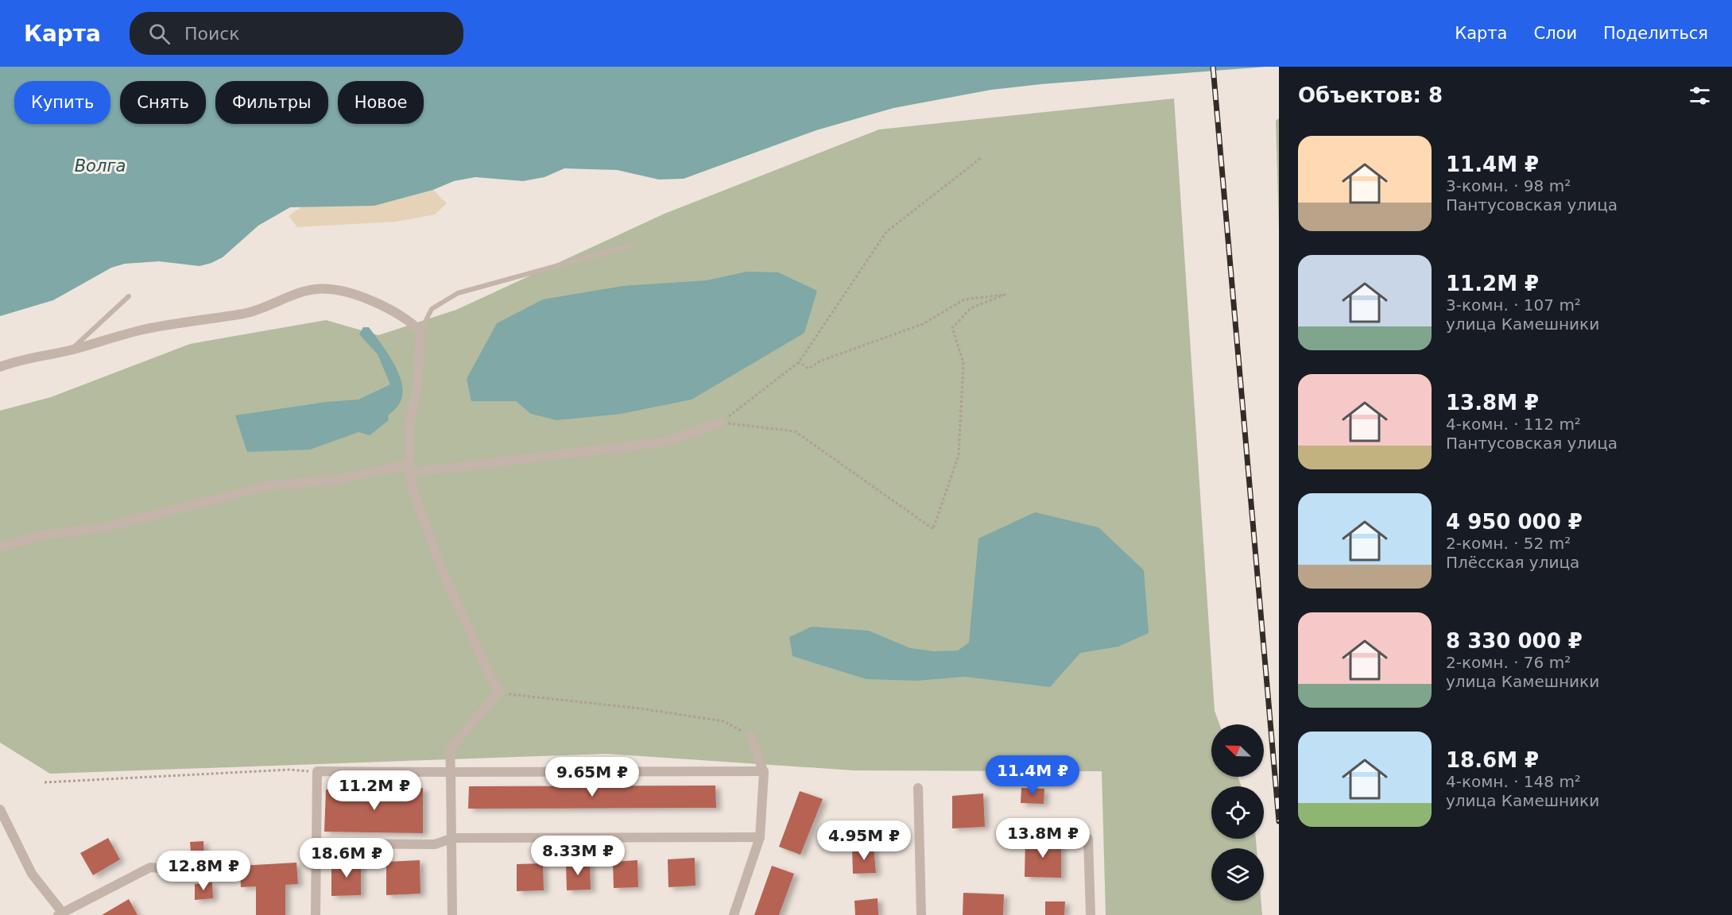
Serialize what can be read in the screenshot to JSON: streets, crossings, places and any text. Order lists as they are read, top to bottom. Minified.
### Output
{"water":["Волга"],"north":"top left","page":{"header":"Карта","search":"Поиск","nav":["Карта","Слои","Поделиться"],"heading":"Объектов: 8","chip":["Купить","Снять","Фильтры","Новое"],"list":[{"name":"11.4M ₽","note":"3-комн. · 98 m² · Пантусовская улица"},{"name":"11.2M ₽","note":"3-комн. · 107 m² · улица Камешники"},{"name":"13.8M ₽","note":"4-комн. · 112 m² · Пантусовская улица"},{"name":"4 950 000 ₽","note":"2-комн. · 52 m² · Плёсская улица"},{"name":"8 330 000 ₽","note":"2-комн. · 76 m² · улица Камешники"},{"name":"18.6M ₽","note":"4-комн. · 148 m² · улица Камешники"}],"price":["11.4M ₽","9.65M ₽","11.2M ₽","13.8M ₽","4.95M ₽","8.33M ₽","18.6M ₽","12.8M ₽"]}}
